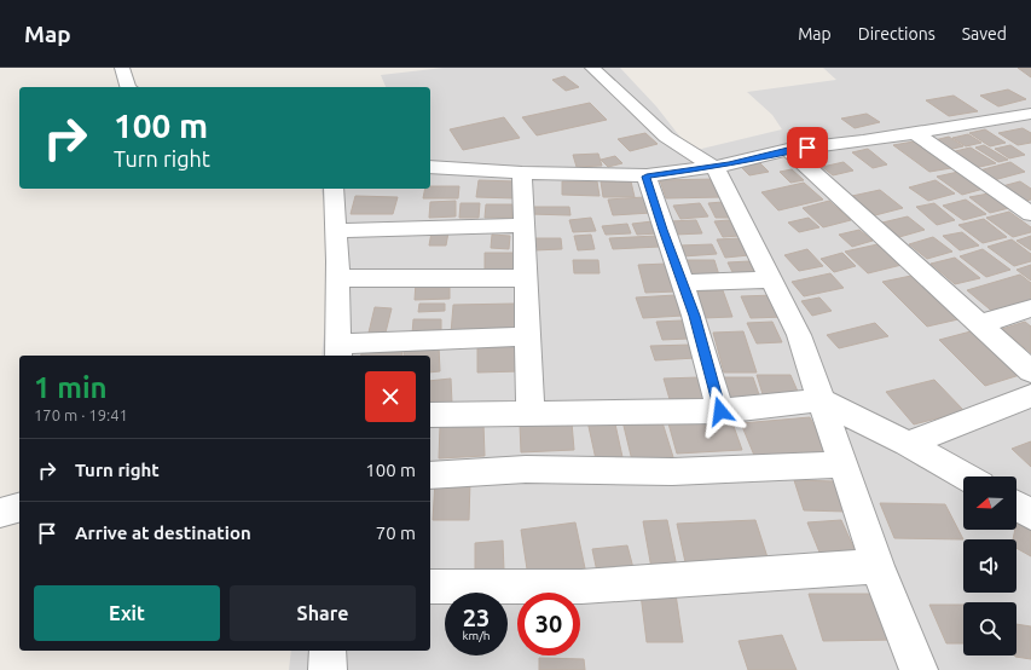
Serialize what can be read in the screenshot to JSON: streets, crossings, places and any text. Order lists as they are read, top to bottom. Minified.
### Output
{"north":"left","page":{"header":"Map","nav":["Map","Directions","Saved"],"turn":["100 m","Turn right"],"heading":["1 min","170 m · 19:41"],"list":[{"name":"Turn right","value":"100 m"},{"name":"Arrive at destination","value":"70 m"}],"buttons":["Exit","Share"],"speed":"23 km/h","limit":"30"}}
